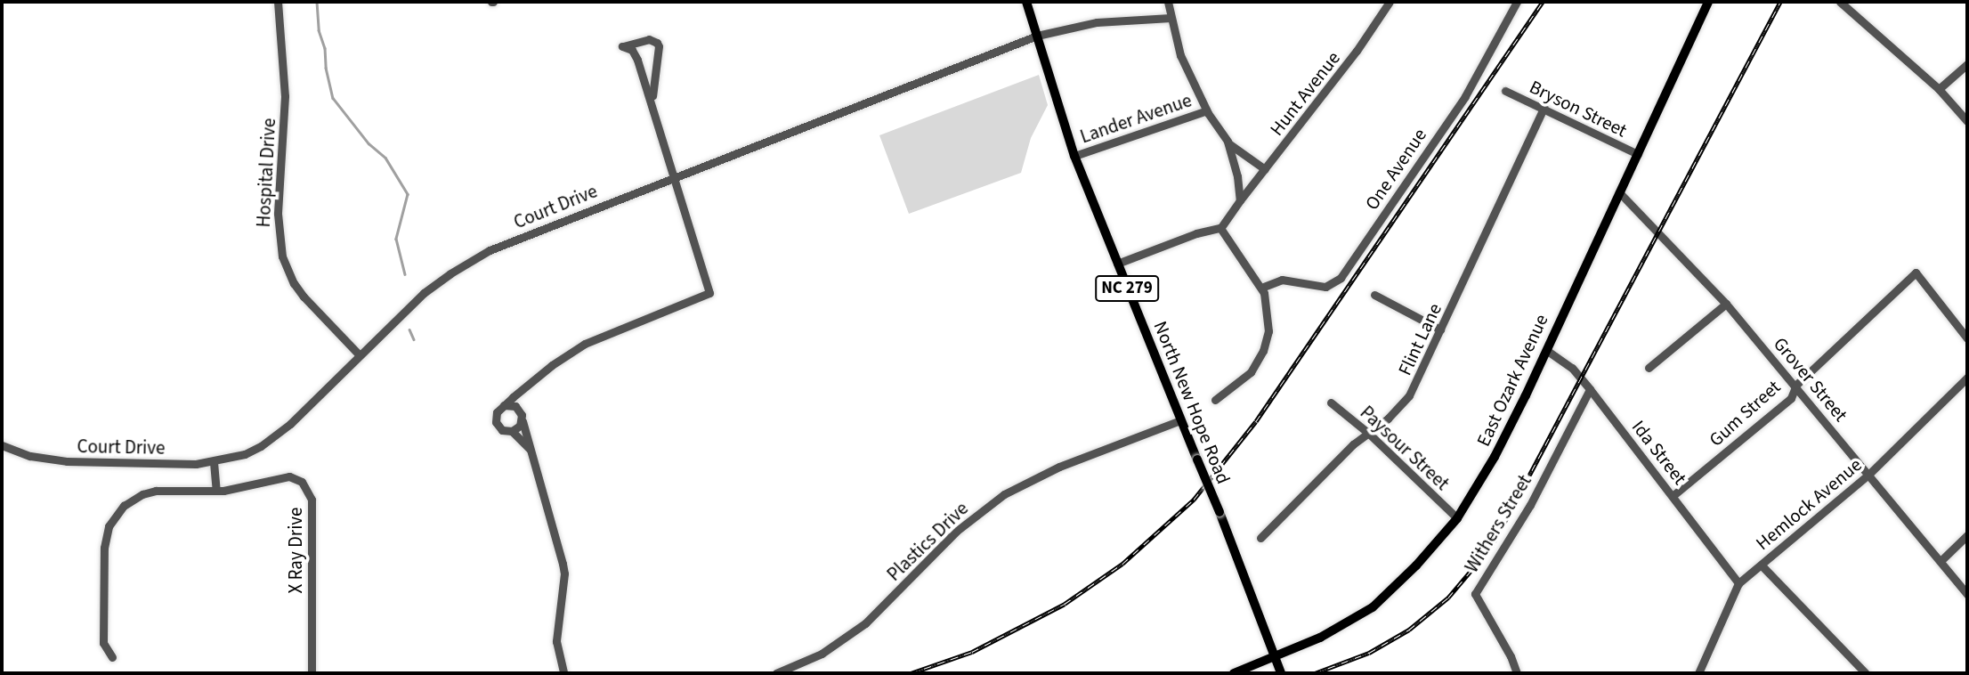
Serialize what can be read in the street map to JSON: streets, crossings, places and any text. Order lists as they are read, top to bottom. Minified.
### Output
{"streets":{"main road":["NC 279","East Ozark Avenue","North New Hope Road"],"street":["Hunt Avenue","Bryson Street","Lander Avenue","One Avenue","Hospital Drive","Court Drive","Flint Lane","Grover Street","Gum Street","Paysour Street","Ida Street","Hemlock Avenue","Withers Street","Plastics Drive","X Ray Drive"]},"crossings":[["Bryson Street","Flint Lane"],["Bryson Street","East Ozark Avenue"],["Lander Avenue","North New Hope Road"],["Hospital Drive","Court Drive"],["Court Drive","North New Hope Road"],["Flint Lane","Paysour Street"],["Grover Street","East Ozark Avenue"],["Grover Street","Gum Street"],["Grover Street","Hemlock Avenue"],["East Ozark Avenue","North New Hope Road"],["East Ozark Avenue","Paysour Street"],["East Ozark Avenue","Ida Street"],["North New Hope Road","Plastics Drive"],["Gum Street","Ida Street"],["Ida Street","Hemlock Avenue"],["Ida Street","Withers Street"]]}
